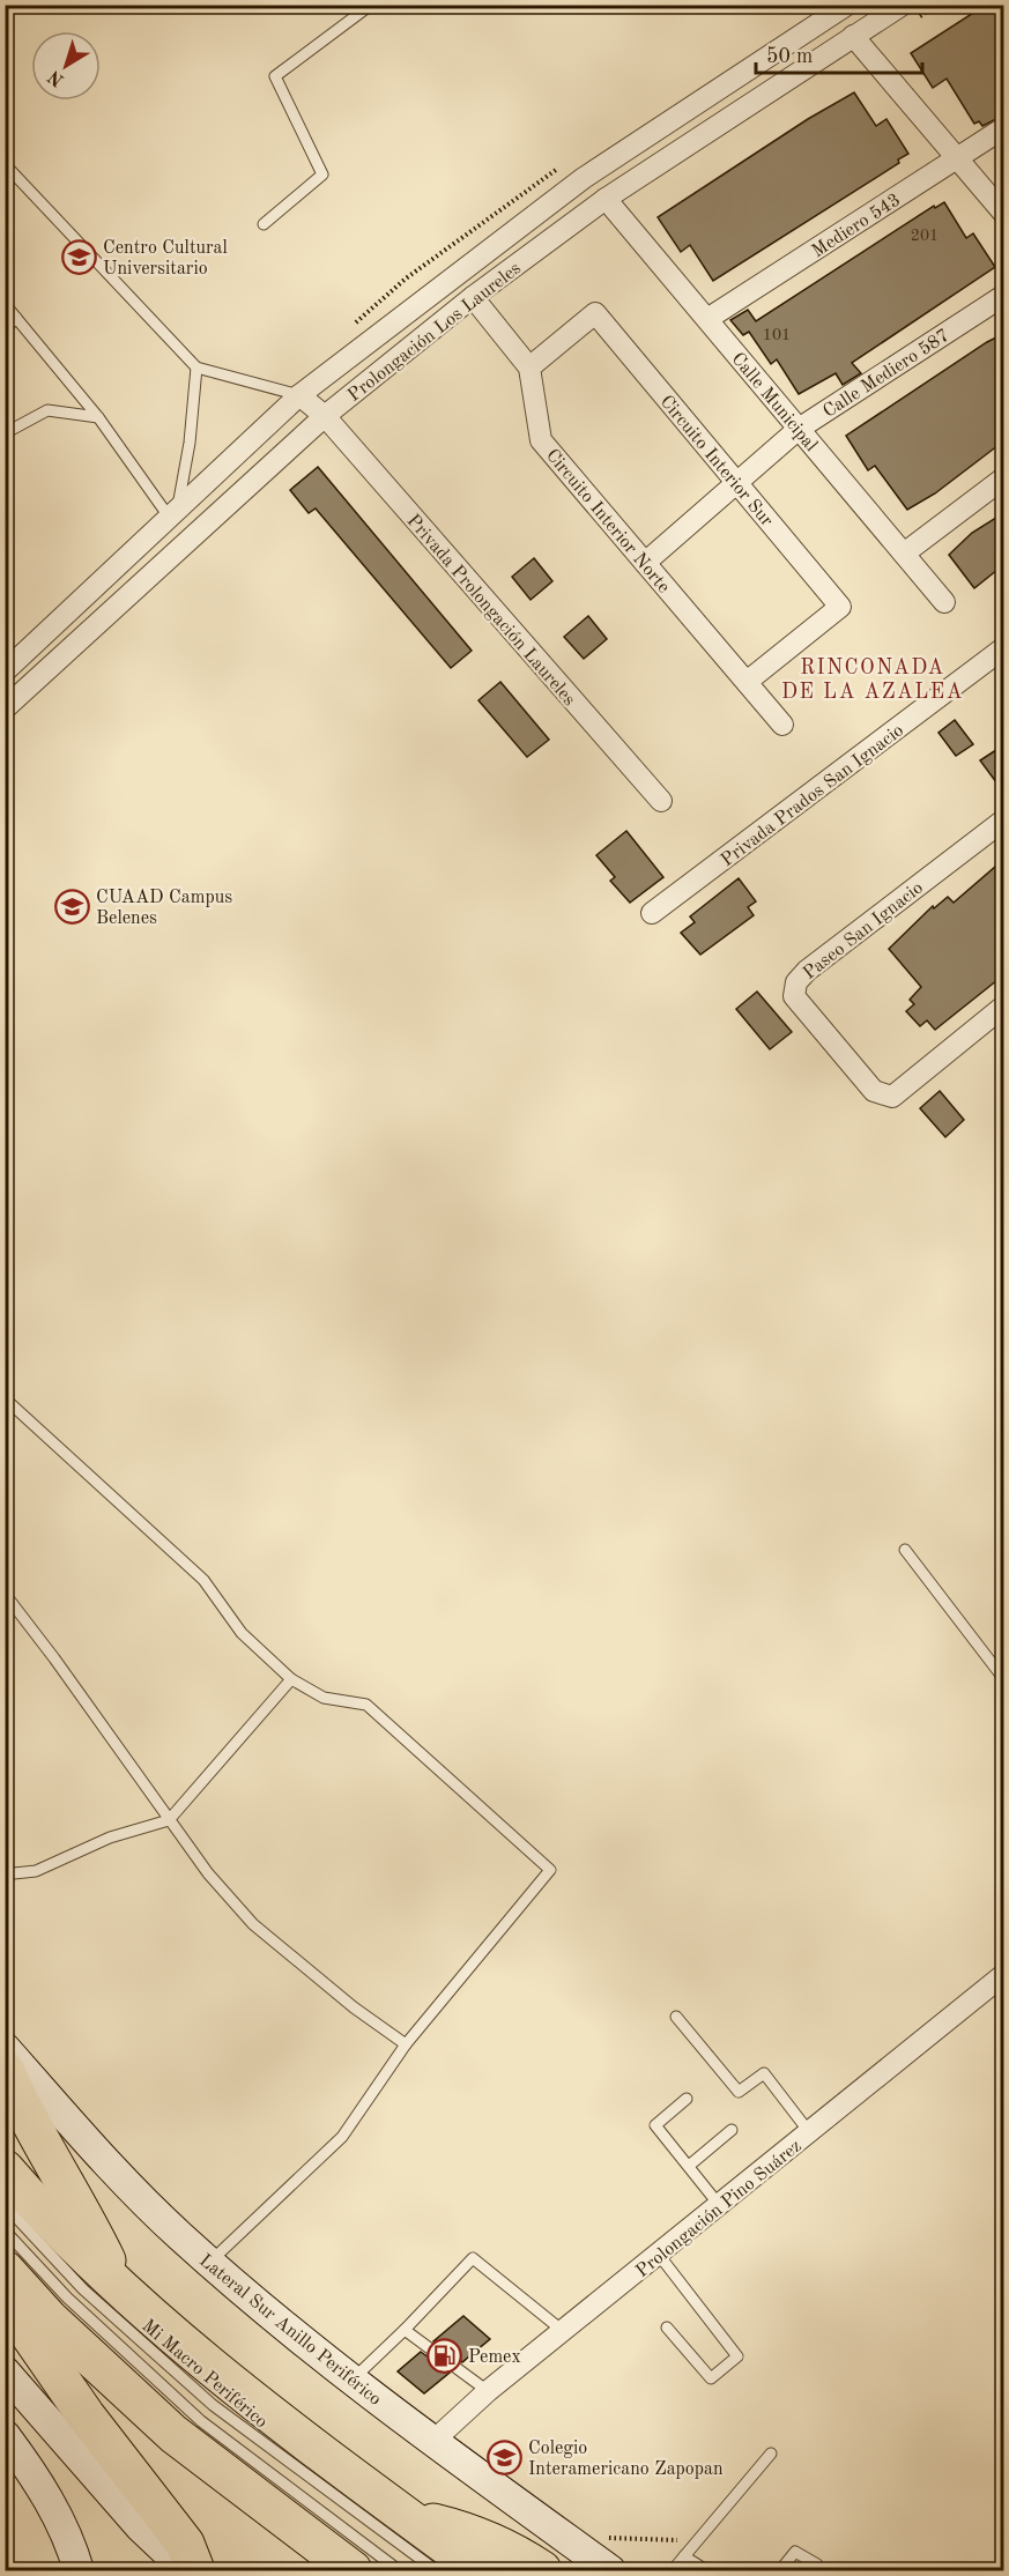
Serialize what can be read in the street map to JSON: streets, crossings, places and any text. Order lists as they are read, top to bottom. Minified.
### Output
{"streets":{"main road":["Lateral Sur Anillo Periférico"],"street":["Mediero 543","Prolongación Los Laureles","Calle Mediero 587","Calle Municipal","Circuito Interior Sur","Circuito Interior Norte","Privada Prolongación Laureles","Privada Prados San Ignacio","Paseo San Ignacio","Prolongación Pino Suárez"],"lane":["Mi Macro Periférico"]},"crossings":[["Mediero 543","Calle Municipal"],["Prolongación Los Laureles","Calle Municipal"],["Prolongación Los Laureles","Circuito Interior Norte"],["Prolongación Los Laureles","Privada Prolongación Laureles"],["Calle Mediero 587","Calle Municipal"],["Calle Mediero 587","Circuito Interior Sur"],["Calle Mediero 587","Circuito Interior Norte"],["Circuito Interior Sur","Circuito Interior Norte"],["Prolongación Pino Suárez","Lateral Sur Anillo Periférico"]],"districts":["RINCONADA DE LA AZALEA"],"places":{"school or university":["Centro Cultural Universitario","CUAAD Campus Belenes","Colegio Interamericano Zapopan"],"fuel station":["Pemex"]},"house_numbers":["201","101"],"scale_bar":"50 m","north":"bottom left"}
